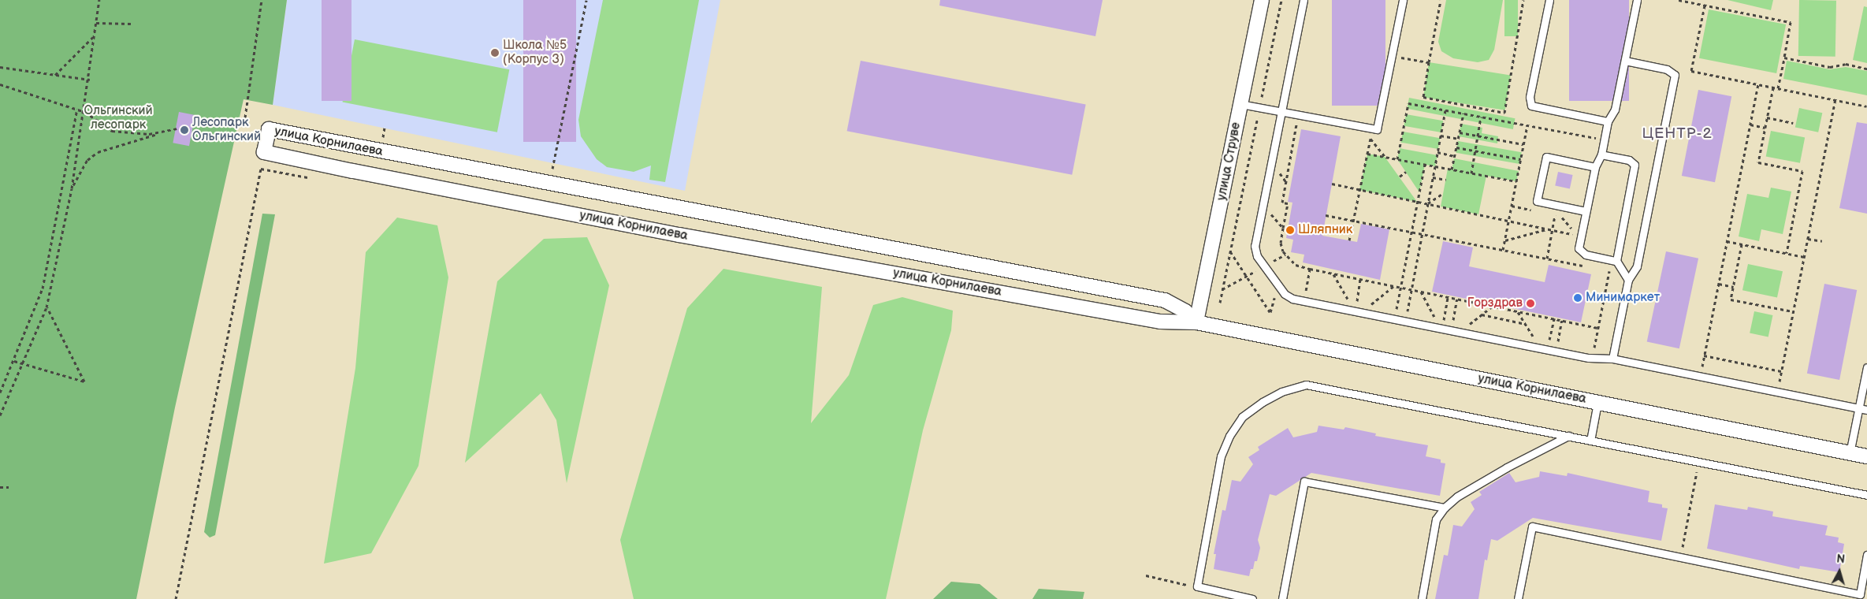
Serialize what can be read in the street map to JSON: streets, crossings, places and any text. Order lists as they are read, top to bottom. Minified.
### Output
{"streets":{"street":["улица Корнилаева","улица Струве"]},"crossings":[["улица Корнилаева","улица Струве"]],"districts":["ЦЕНТР-2"],"parks":["Ольгинский лесопарк"],"places":["Школа №5 (Корпус 3)","Лесопарк Ольгинский","Шляпник","Минимаркет","Горздрав"],"north":"top"}
